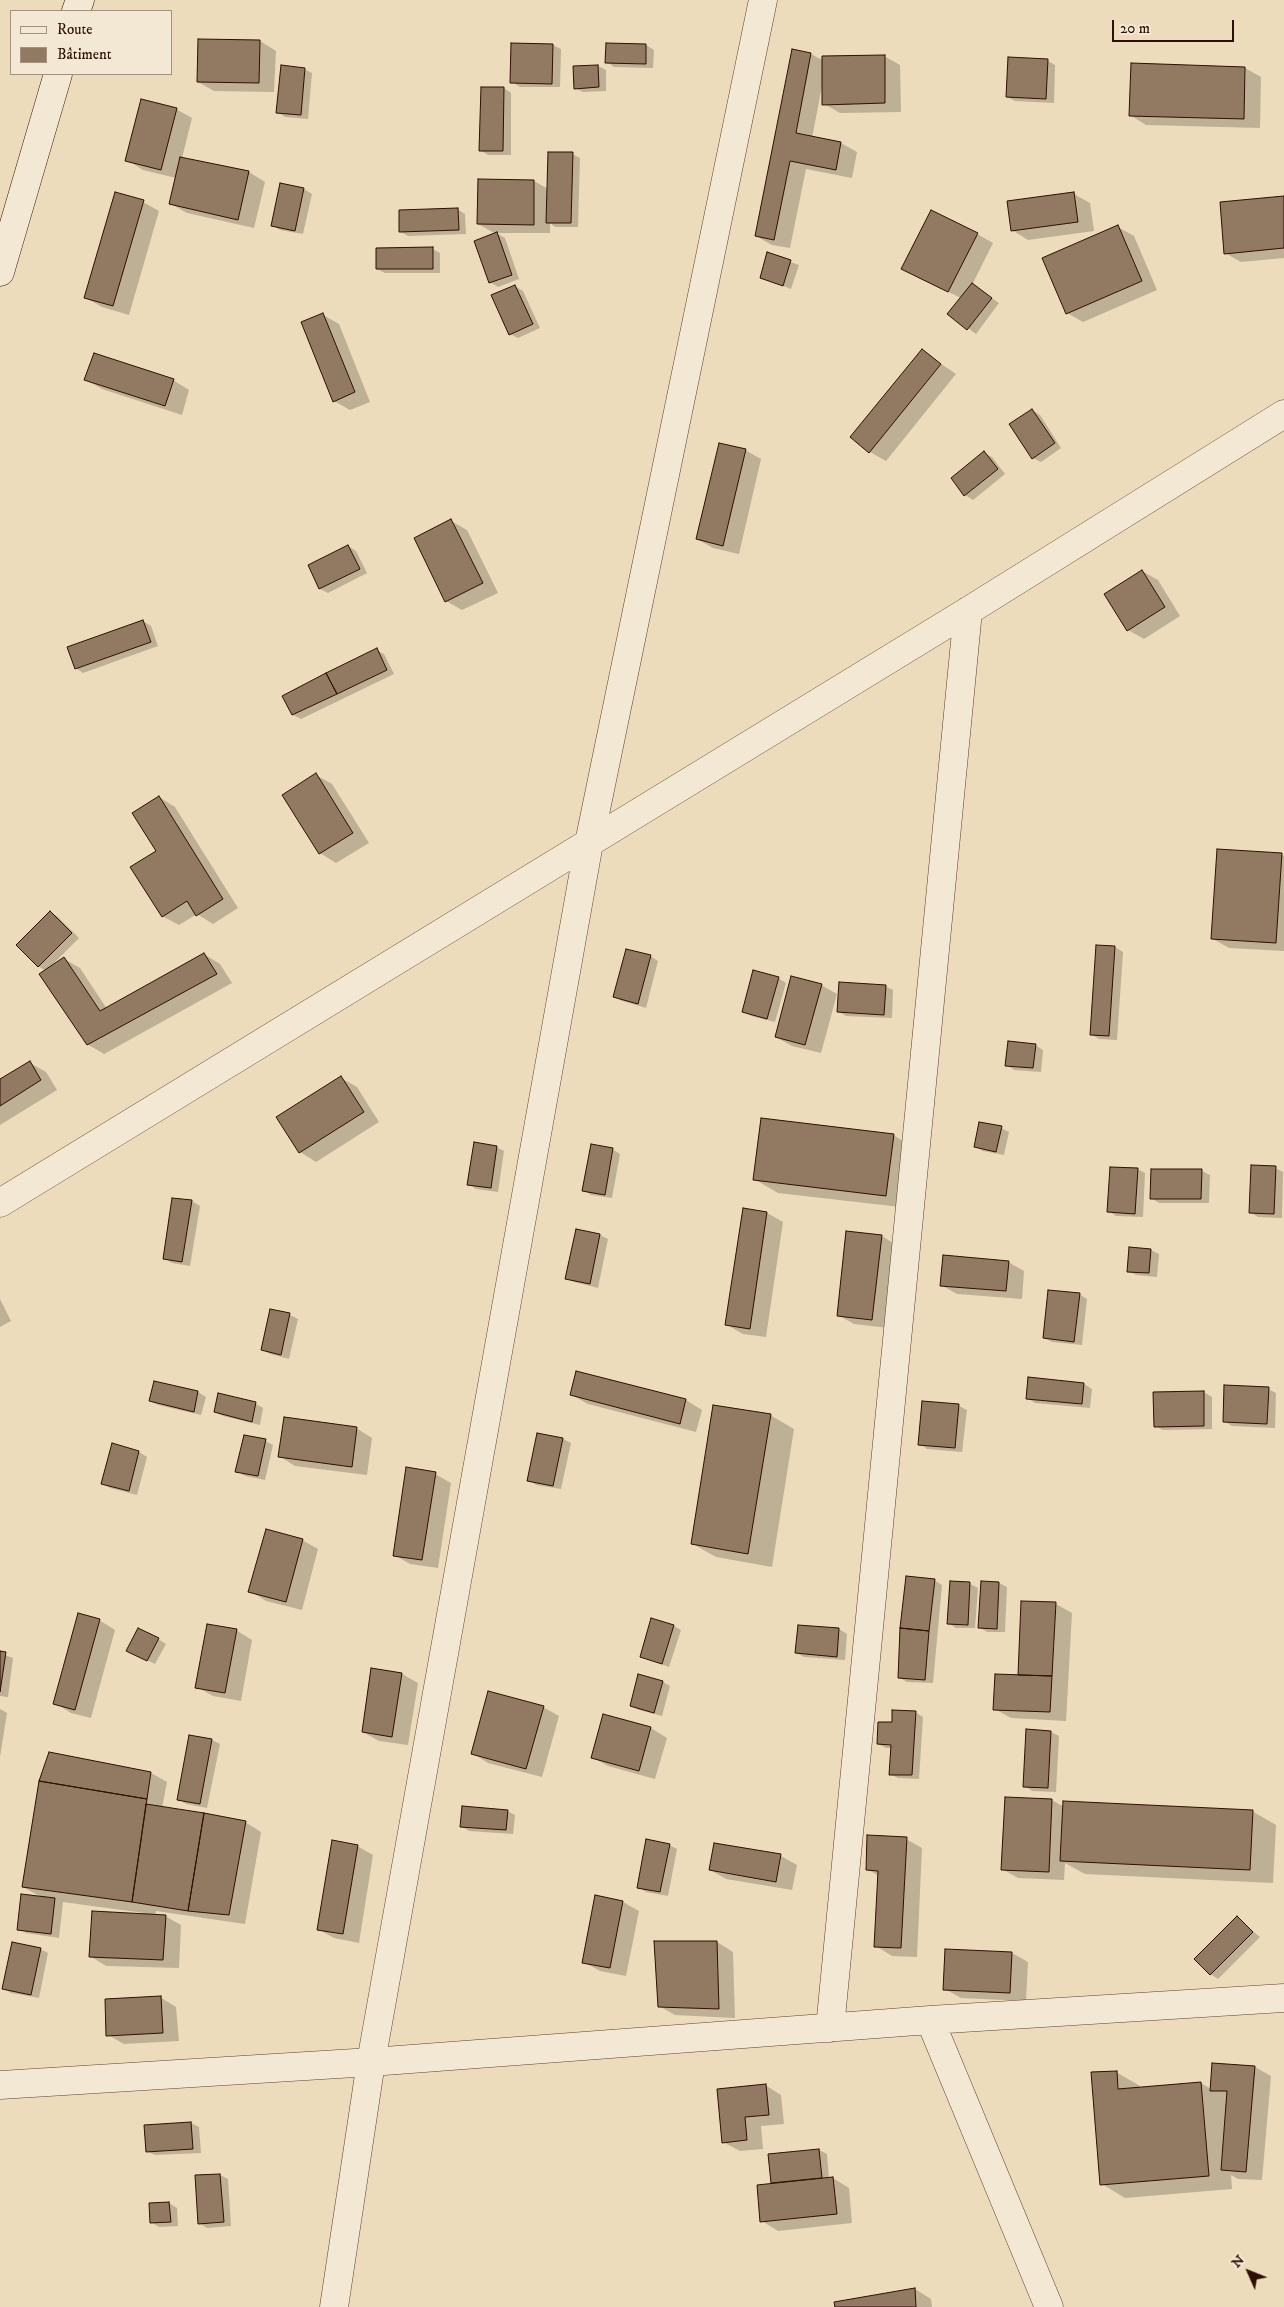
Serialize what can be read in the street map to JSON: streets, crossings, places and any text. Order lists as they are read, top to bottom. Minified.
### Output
{"legend":["Route","Bâtiment"],"scale_bar":"20 m","north":"top left"}
